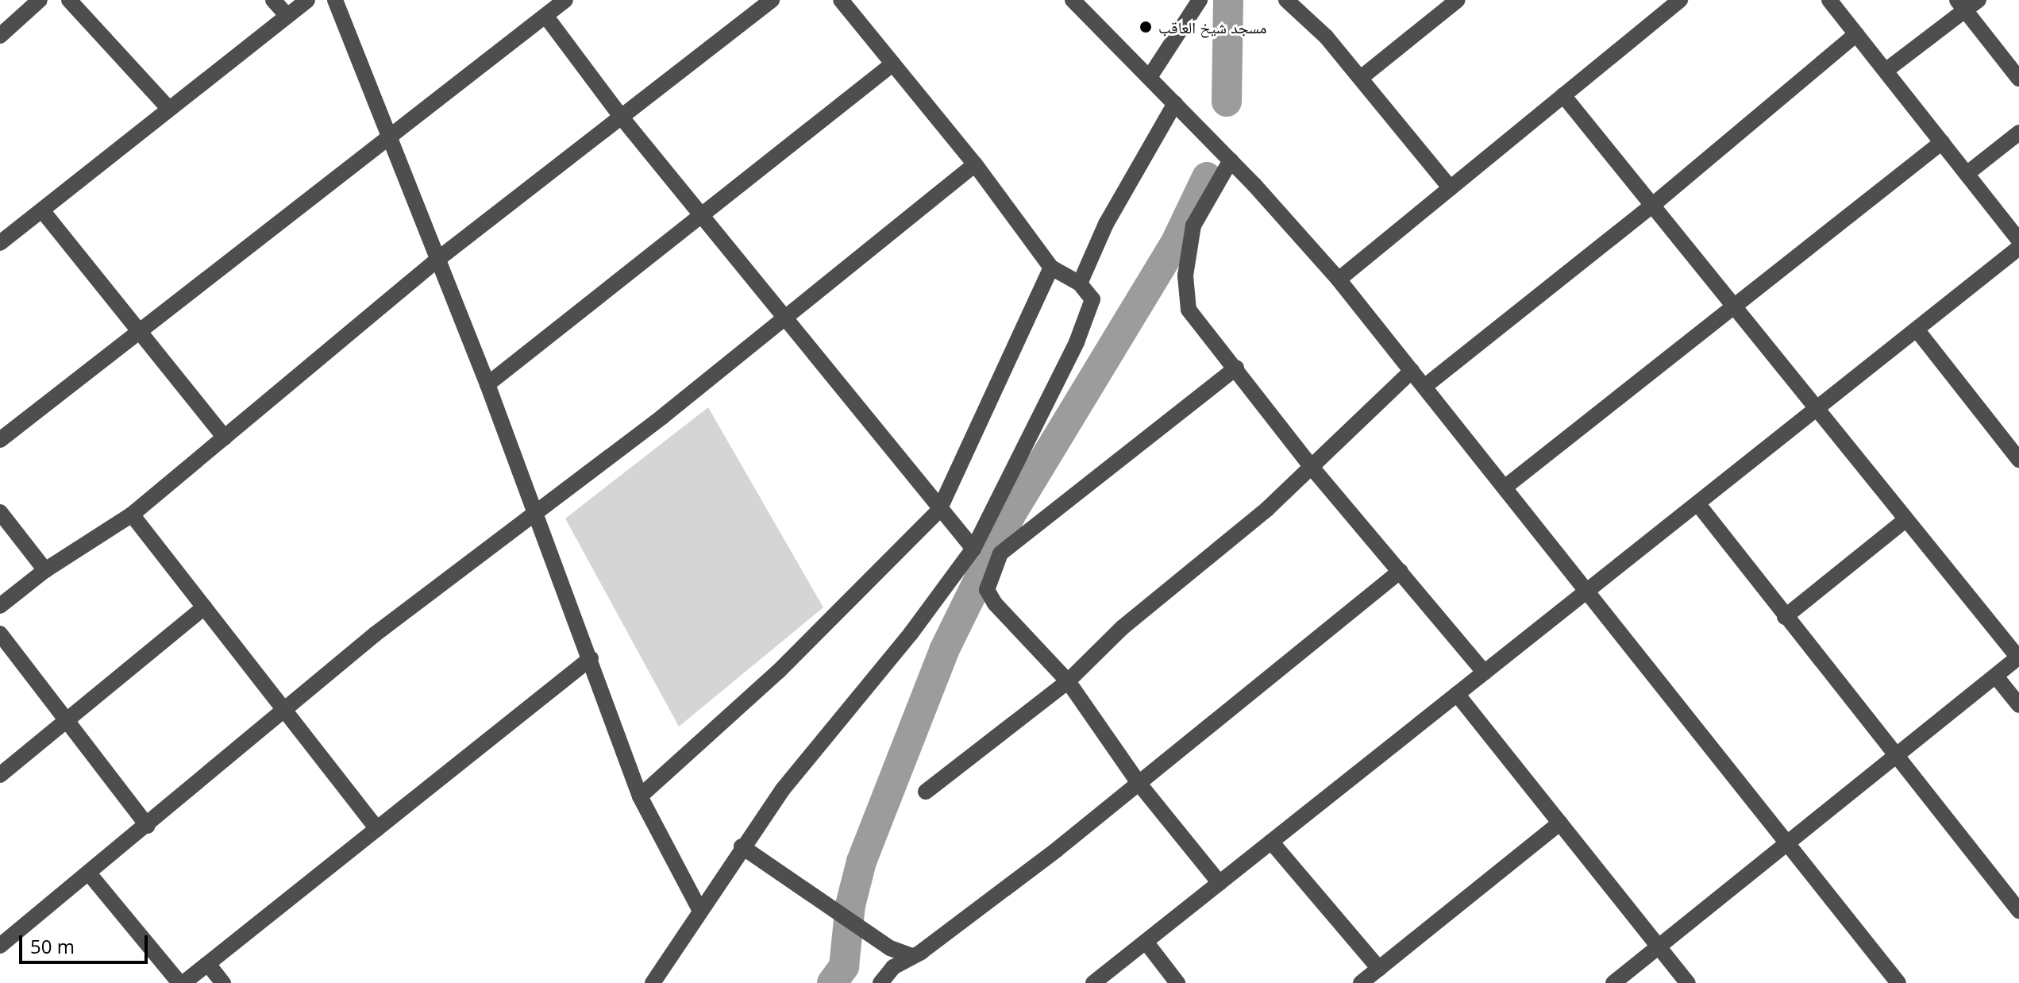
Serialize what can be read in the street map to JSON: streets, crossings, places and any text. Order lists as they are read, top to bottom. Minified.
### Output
{"places":["مسجد شيخ العاقب"],"scale_bar":"50 m"}
